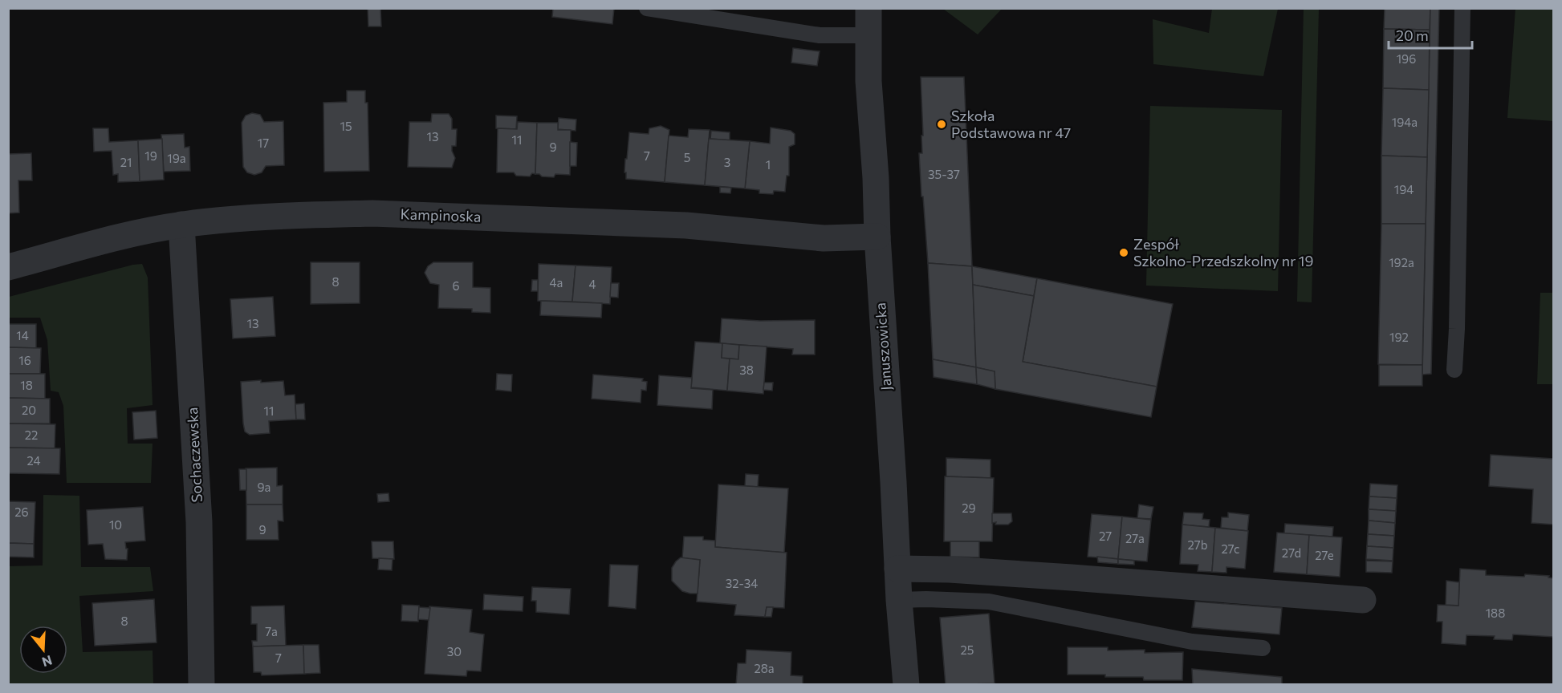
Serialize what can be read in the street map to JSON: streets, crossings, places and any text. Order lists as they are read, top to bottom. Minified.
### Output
{"streets":{"street":["Kampinoska","Januszowicka","Sochaczewska"]},"crossings":[["Kampinoska","Januszowicka"],["Kampinoska","Sochaczewska"]],"places":["Szkoła Podstawowa nr 47","Zespół Szkolno-Przedszkolny nr 19"],"house_numbers":["196","194a","15","13","11","17","9","19","7","5","19a","21","3","1","35-37","194","192a","8","4a","4","6","13","14","192","16","38","18","20","11","22","24","9a","29","26","10","9","27","27a","27b","27c","27d","27e","32-34","188","8","7a","25","30","7","28a"],"scale_bar":"20 m","north":"bottom"}
